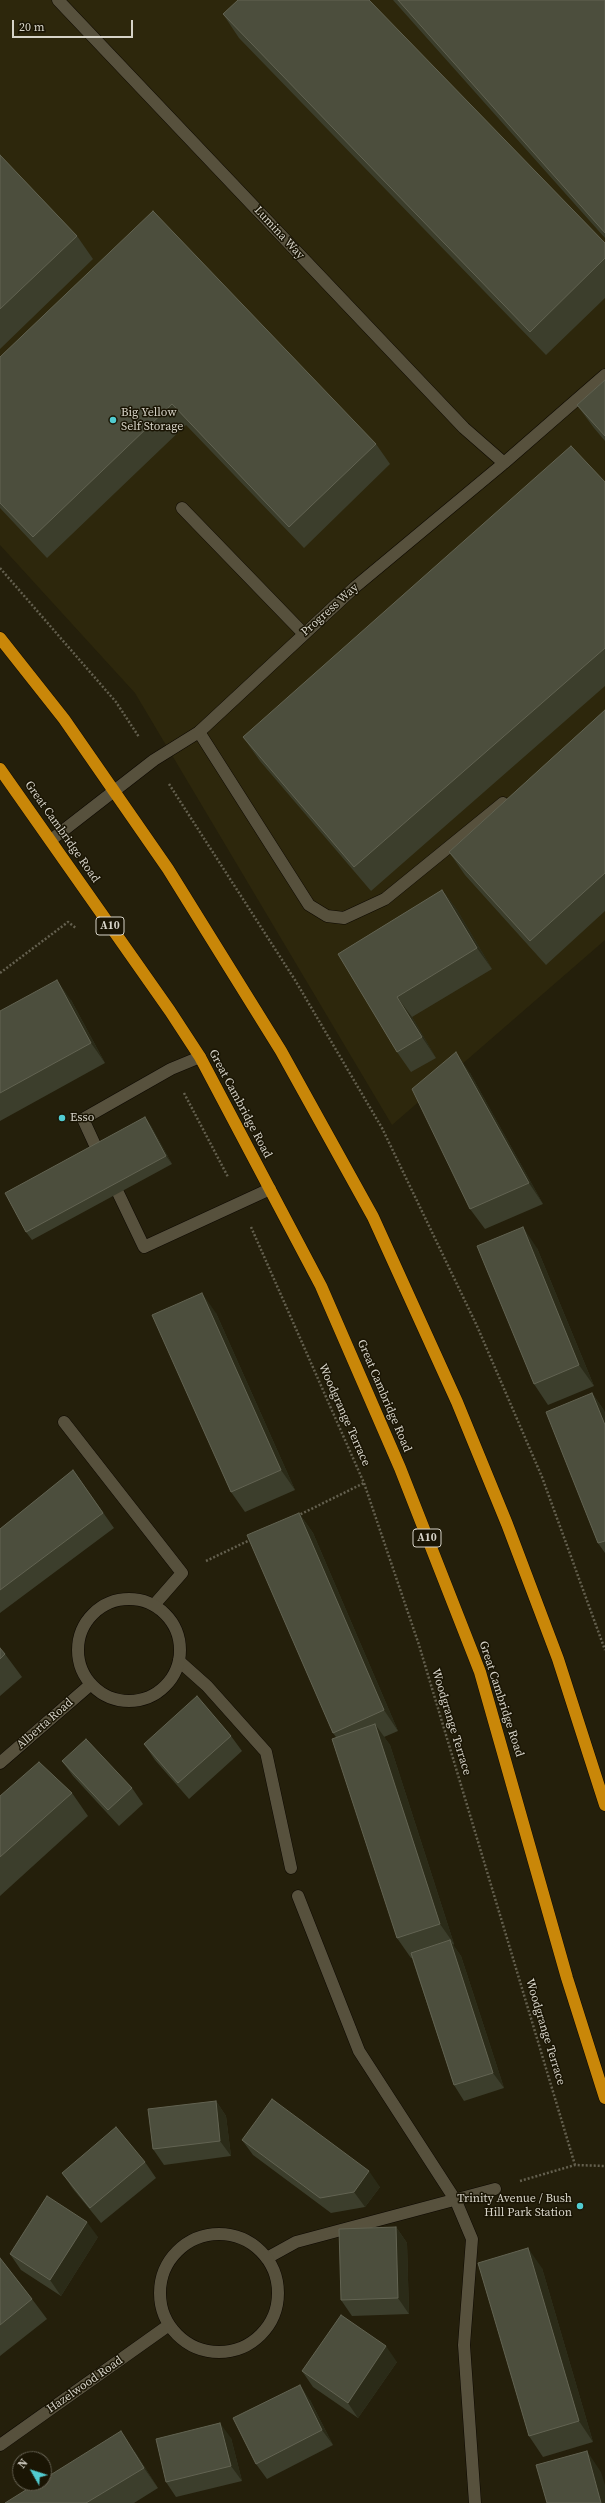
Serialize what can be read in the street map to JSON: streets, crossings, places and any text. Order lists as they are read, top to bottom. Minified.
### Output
{"streets":{"highway":["Great Cambridge Road","A10"],"street":["Lumina Way","Progress Way","Alberta Road","Hazelwood Road"],"path":["Woodgrange Terrace"]},"crossings":[["Lumina Way","Progress Way"],["Progress Way","Great Cambridge Road"]],"places":["Big Yellow Self Storage","Esso","Trinity Avenue / Bush Hill Park Station"],"scale_bar":"20 m","north":"top left"}
